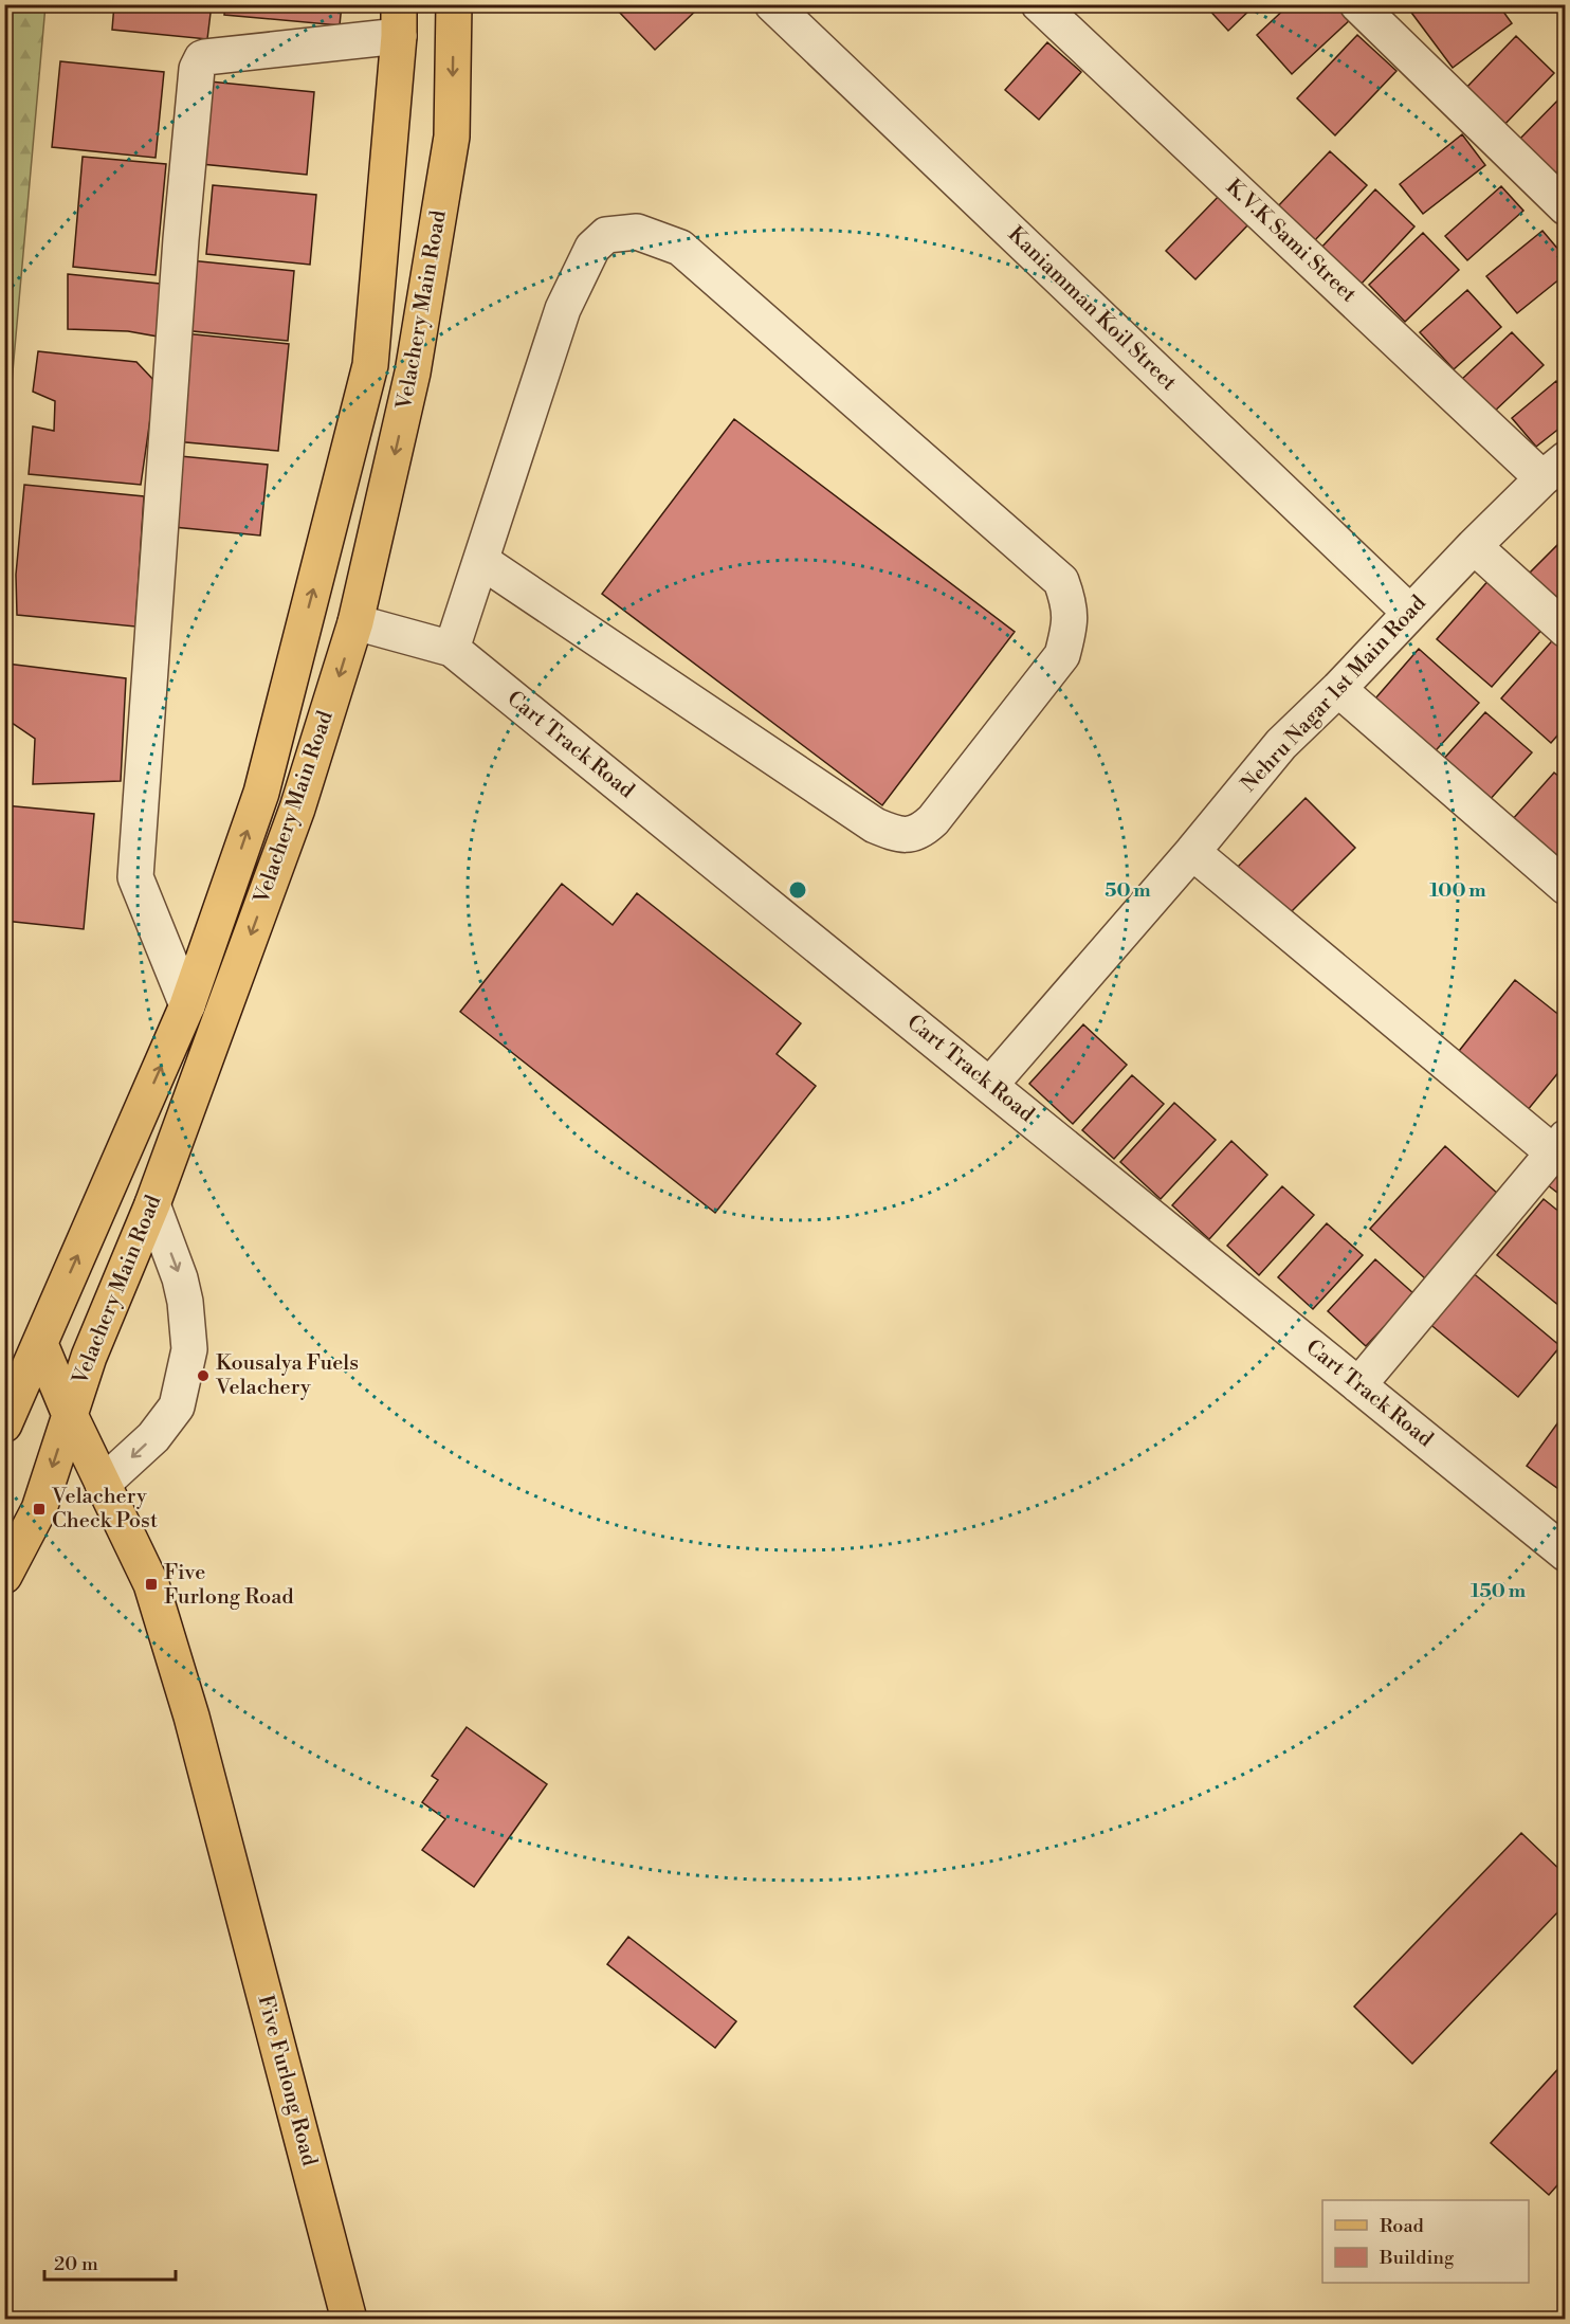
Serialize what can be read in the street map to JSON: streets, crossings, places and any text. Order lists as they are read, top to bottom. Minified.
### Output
{"streets":{"main road":["Velachery Main Road","Five Furlong Road"],"street":["K.V.K Sami Street","Kaniamman Koil Street","Nehru Nagar 1st Main Road","Cart Track Road"]},"crossings":[["K.V.K Sami Street","Nehru Nagar 1st Main Road"],["Kaniamman Koil Street","Nehru Nagar 1st Main Road"],["Velachery Main Road","Cart Track Road"],["Velachery Main Road","Five Furlong Road"],["Nehru Nagar 1st Main Road","Cart Track Road"]],"places":{"other":["Kousalya Fuels Velachery"],"transit":["Velachery Check Post","Five Furlong Road"]},"legend":["Road","Building"],"scale_bar":"20 m","rings":["50 m","100 m","150 m"]}
